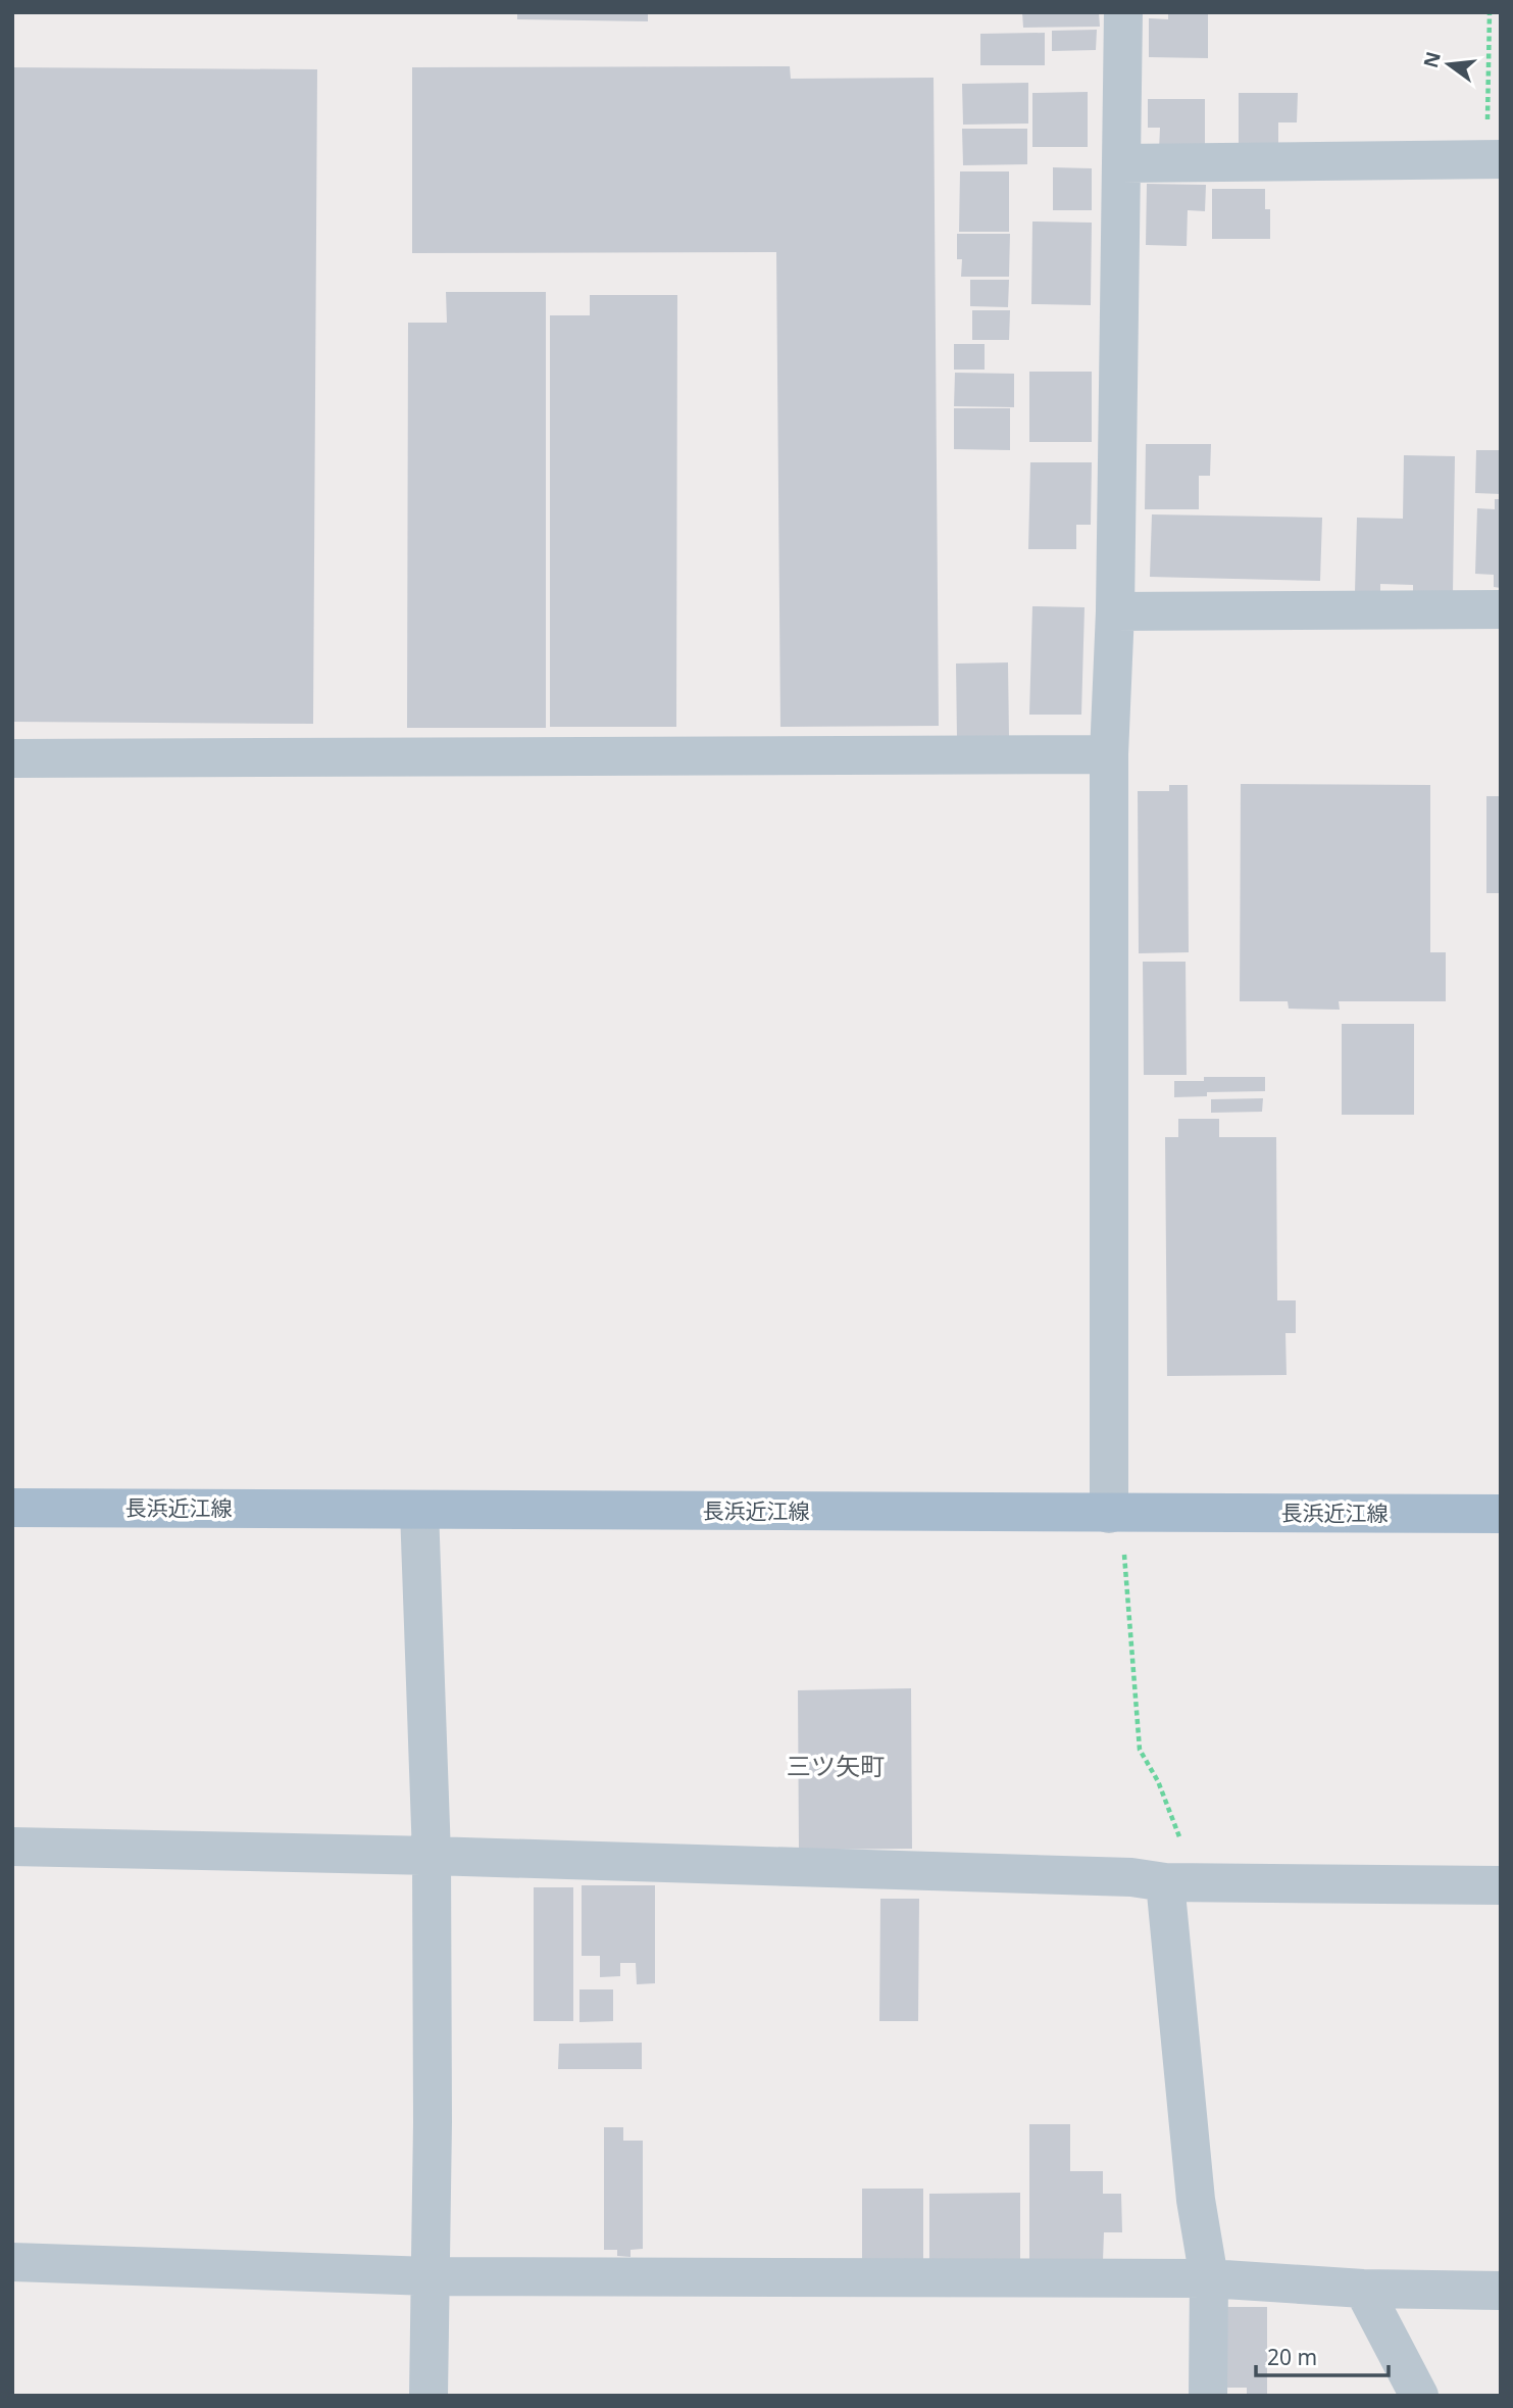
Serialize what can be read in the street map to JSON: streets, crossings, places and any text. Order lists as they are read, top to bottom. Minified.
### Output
{"streets":{"main road":["長浜近江線"]},"districts":["三ツ矢町"],"scale_bar":"20 m","north":"left"}
